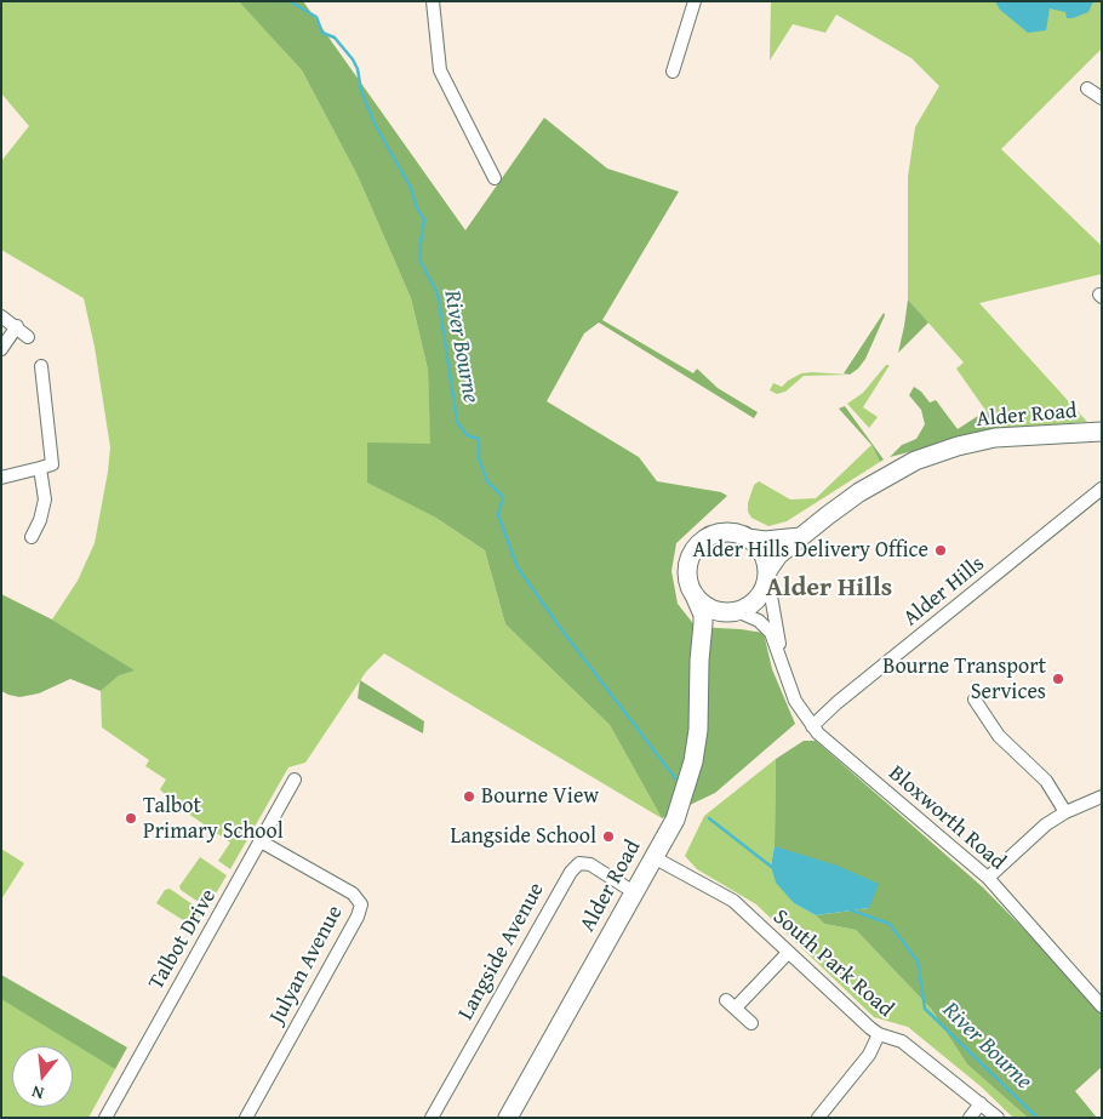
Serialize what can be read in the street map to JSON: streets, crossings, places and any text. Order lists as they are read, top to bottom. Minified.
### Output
{"streets":{"main road":["Alder Road"],"street":["Alder Hills","Bloxworth Road","Talbot Drive","Langside Avenue","South Park Road","Julyan Avenue"]},"crossings":[["Alder Road","Bloxworth Road"],["Alder Road","Langside Avenue"],["Alder Road","South Park Road"],["Alder Hills","Bloxworth Road"],["Talbot Drive","Julyan Avenue"]],"districts":["Alder Hills"],"water":["River Bourne"],"places":["Alder Hills Delivery Office","Bourne Transport Services","Bourne View","Talbot Primary School","Langside School"],"north":"bottom"}
